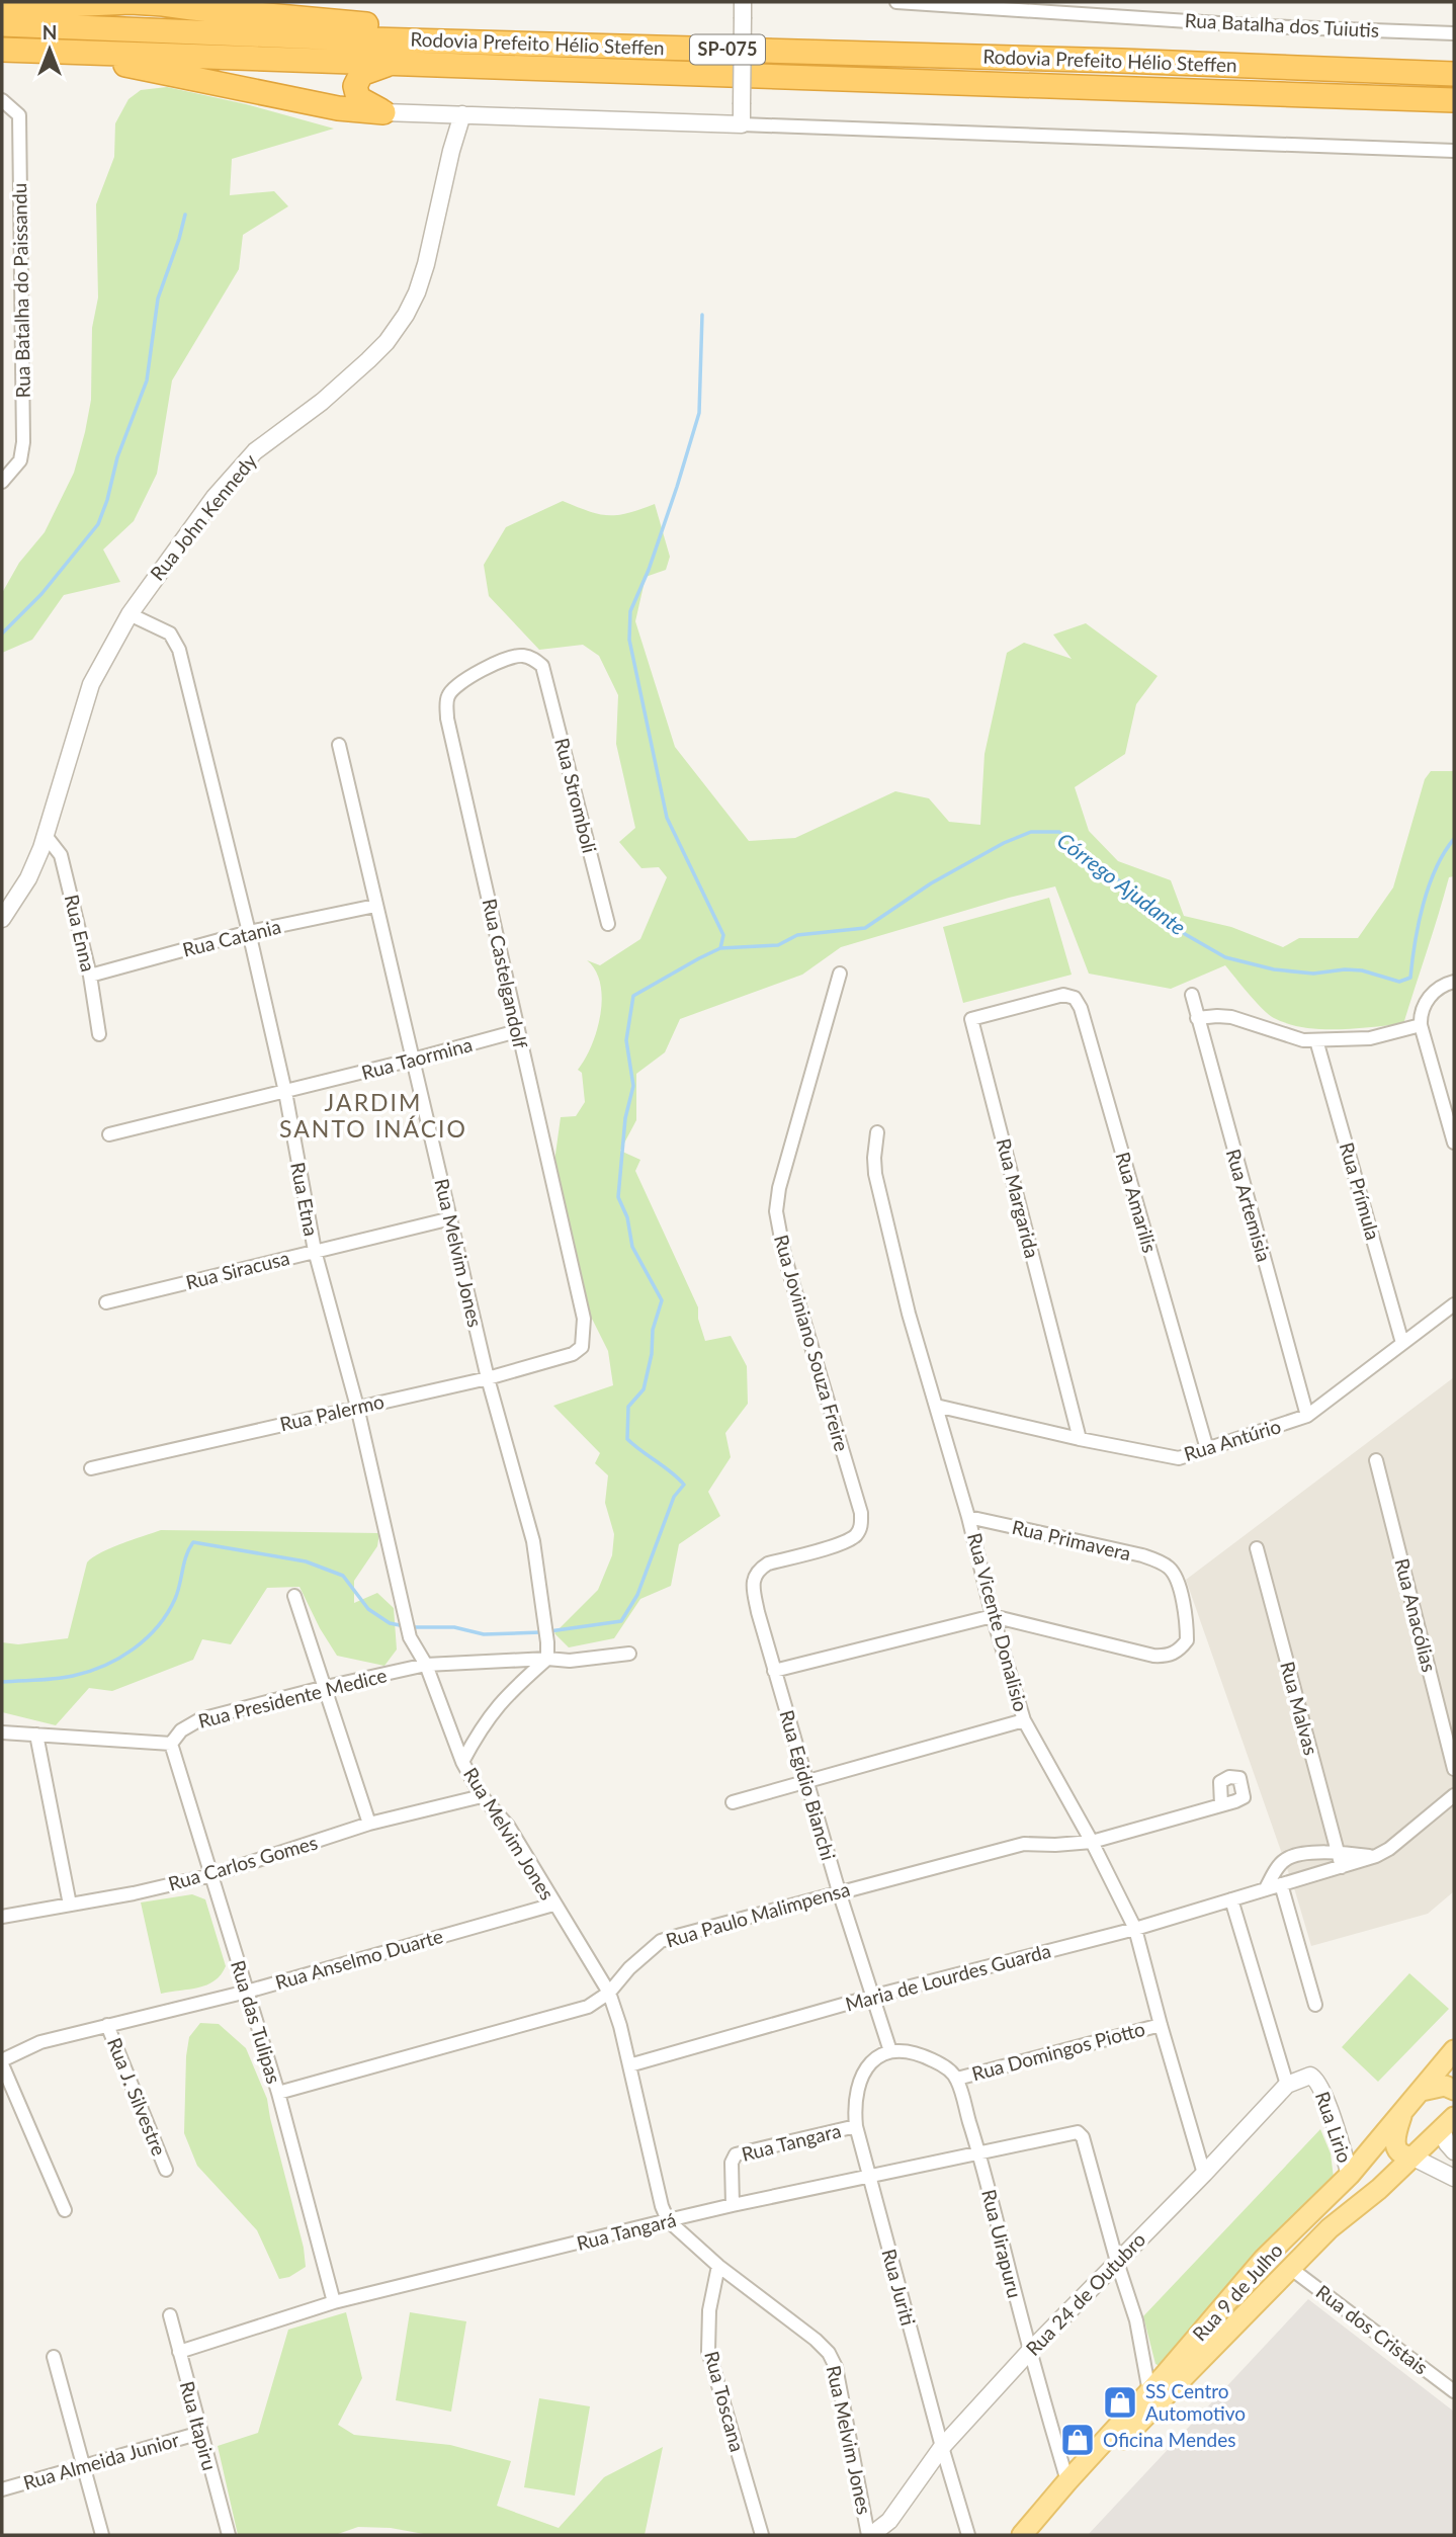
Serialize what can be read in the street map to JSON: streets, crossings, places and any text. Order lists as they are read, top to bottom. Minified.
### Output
{"streets":{"highway":["Rodovia Prefeito Hélio Steffen","SP-075"],"main road":["Rua 9 de Julho"],"street":["Rua Batalha dos Tuiutis","Rua Batalha do Paissandu","Rua John Kennedy","Rua Stromboli","Rua Enna","Rua Catania","Rua Castelgandolf","Rua Taormina","Rua Prímula","Rua Margarida","Rua Etna","Rua Amarilis","Rua Artemisia","Rua Melvim Jones","Rua Siracusa","Rua Joviniano Souza Freire","Rua Palermo","Rua Antúrio","Rua Primavera","Rua Anacólias","Rua Vicente Donalisio","Rua Presidente Medice","Rua Malvas","Rua Egidio Bianchi","Rua Carlos Gomes","Rua Paulo Malimpensa","Rua Anselmo Duarte","Maria de Lourdes Guarda","Rua das Tulipas","Rua Domingos Piotto","Rua J. Silvestre","Rua Lirio","Rua Tangara","Rua Tangará","Rua Uirapuru","Rua Juriti","Rua 24 de Outubro","Rua dos Cristais","Rua Toscana","Rua Itapiru","Rua Almeida Junior"]},"crossings":[["Rua John Kennedy","Rua Enna"],["Rua John Kennedy","Rua Etna"],["Rua Stromboli","Rua Castelgandolf"],["Rua Enna","Rua Catania"],["Rua Catania","Rua Etna"],["Rua Catania","Rua Melvim Jones"],["Rua Castelgandolf","Rua Taormina"],["Rua Castelgandolf","Rua Palermo"],["Rua Taormina","Rua Etna"],["Rua Taormina","Rua Melvim Jones"],["Rua Prímula","Rua Antúrio"],["Rua Margarida","Rua Amarilis"],["Rua Margarida","Rua Antúrio"],["Rua Etna","Rua Melvim Jones"],["Rua Etna","Rua Siracusa"],["Rua Etna","Rua Palermo"],["Rua Etna","Rua Presidente Medice"],["Rua Amarilis","Rua Antúrio"],["Rua Artemisia","Rua Antúrio"],["Rua Melvim Jones","Rua Siracusa"],["Rua Melvim Jones","Rua Palermo"],["Rua Melvim Jones","Rua Presidente Medice"],["Rua Melvim Jones","Rua Carlos Gomes"],["Rua Melvim Jones","Rua Paulo Malimpensa"],["Rua Melvim Jones","Rua Anselmo Duarte"],["Rua Melvim Jones","Maria de Lourdes Guarda"],["Rua Melvim Jones","Rua Tangará"],["Rua Melvim Jones","Rua 24 de Outubro"],["Rua Melvim Jones","Rua Toscana"],["Rua Joviniano Souza Freire","Rua Egidio Bianchi"],["Rua Antúrio","Rua Vicente Donalisio"],["Rua Primavera","Rua Vicente Donalisio"],["Rua Vicente Donalisio","Rua Paulo Malimpensa"],["Rua Vicente Donalisio","Maria de Lourdes Guarda"],["Rua Vicente Donalisio","Rua Domingos Piotto"],["Rua Vicente Donalisio","Rua 24 de Outubro"],["Rua Presidente Medice","Rua das Tulipas"],["Rua Malvas","Maria de Lourdes Guarda"],["Rua Egidio Bianchi","Rua Paulo Malimpensa"],["Rua Egidio Bianchi","Maria de Lourdes Guarda"],["Rua Egidio Bianchi","Rua Domingos Piotto"],["Rua Egidio Bianchi","Rua Tangara"],["Rua Egidio Bianchi","Rua Tangará"],["Rua Egidio Bianchi","Rua Uirapuru"],["Rua Egidio Bianchi","Rua Juriti"],["Rua Carlos Gomes","Rua das Tulipas"],["Rua Paulo Malimpensa","Rua das Tulipas"],["Rua Anselmo Duarte","Rua das Tulipas"],["Rua Anselmo Duarte","Rua J. Silvestre"],["Rua das Tulipas","Rua Tangará"],["Rua Domingos Piotto","Rua Tangara"],["Rua Domingos Piotto","Rua Tangará"],["Rua Domingos Piotto","Rua Uirapuru"],["Rua Domingos Piotto","Rua Juriti"],["Rua Lirio","Rua 9 de Julho"],["Rua Lirio","Rua 24 de Outubro"],["Rua Tangara","Rua Tangará"],["Rua Tangara","Rua Uirapuru"],["Rua Tangara","Rua Juriti"],["Rua Tangará","Rua Uirapuru"],["Rua Tangará","Rua Juriti"],["Rua Tangará","Rua 24 de Outubro"],["Rua Tangará","Rua Itapiru"],["Rua Uirapuru","Rua Juriti"],["Rua Uirapuru","Rua 9 de Julho"],["Rua Uirapuru","Rua 24 de Outubro"],["Rua Juriti","Rua 24 de Outubro"],["Rua 9 de Julho","Rua dos Cristais"],["Rua Itapiru","Rua Almeida Junior"]],"districts":["JARDIM SANTO INÁCIO"],"water":["Córrego Ajudante"],"places":{"shop":["SS Centro Automotivo","Oficina Mendes"]},"north":"top"}
